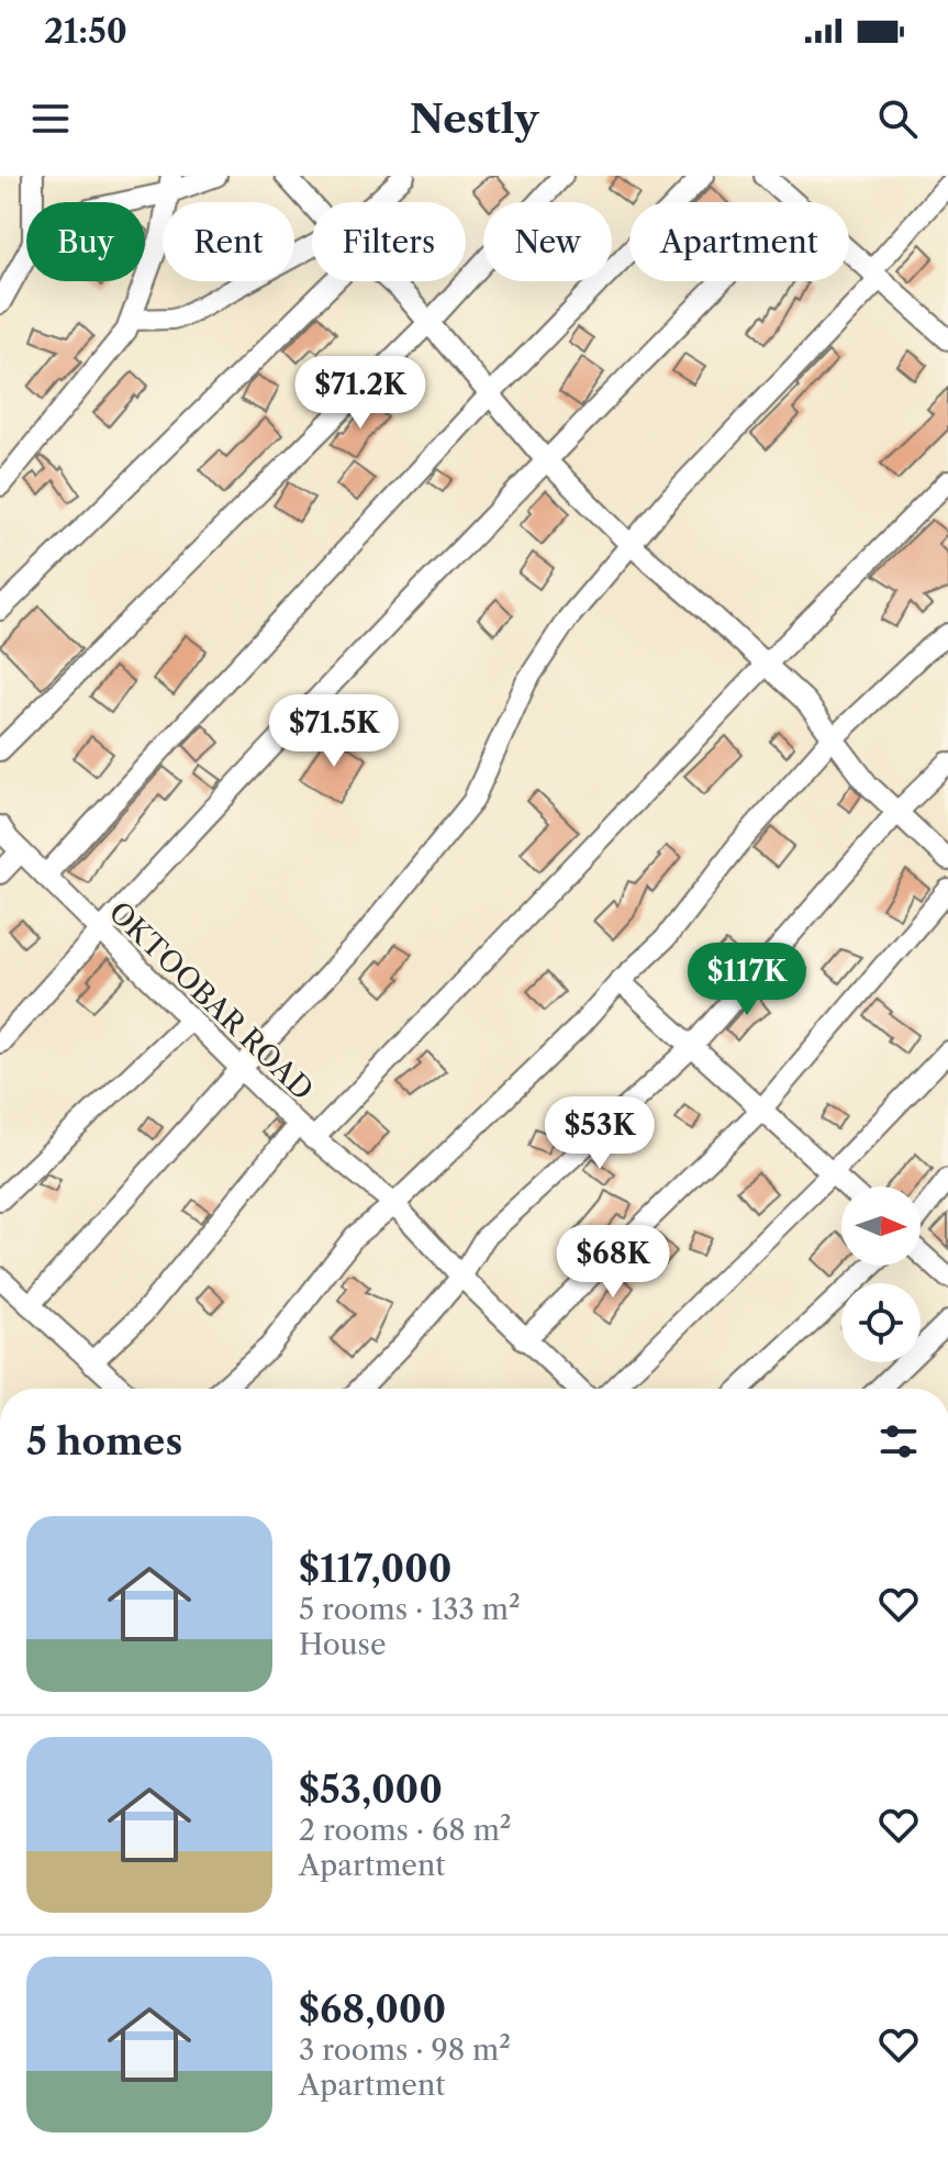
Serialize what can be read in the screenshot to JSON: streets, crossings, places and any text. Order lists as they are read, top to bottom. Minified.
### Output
{"streets":{"street":["OKTOOBAR ROAD"]},"north":"right","page":{"status":"21:50","header":"Nestly","chip":["Buy","Rent","Filters","New","Apartment"],"price":["$71.2K","$71.5K","$117K","$53K","$68K"],"heading":"5 homes","list":[{"name":"$117,000","note":"5 rooms · 133 m² · House"},{"name":"$53,000","note":"2 rooms · 68 m² · Apartment"},{"name":"$68,000","note":"3 rooms · 98 m² · Apartment"}]}}
